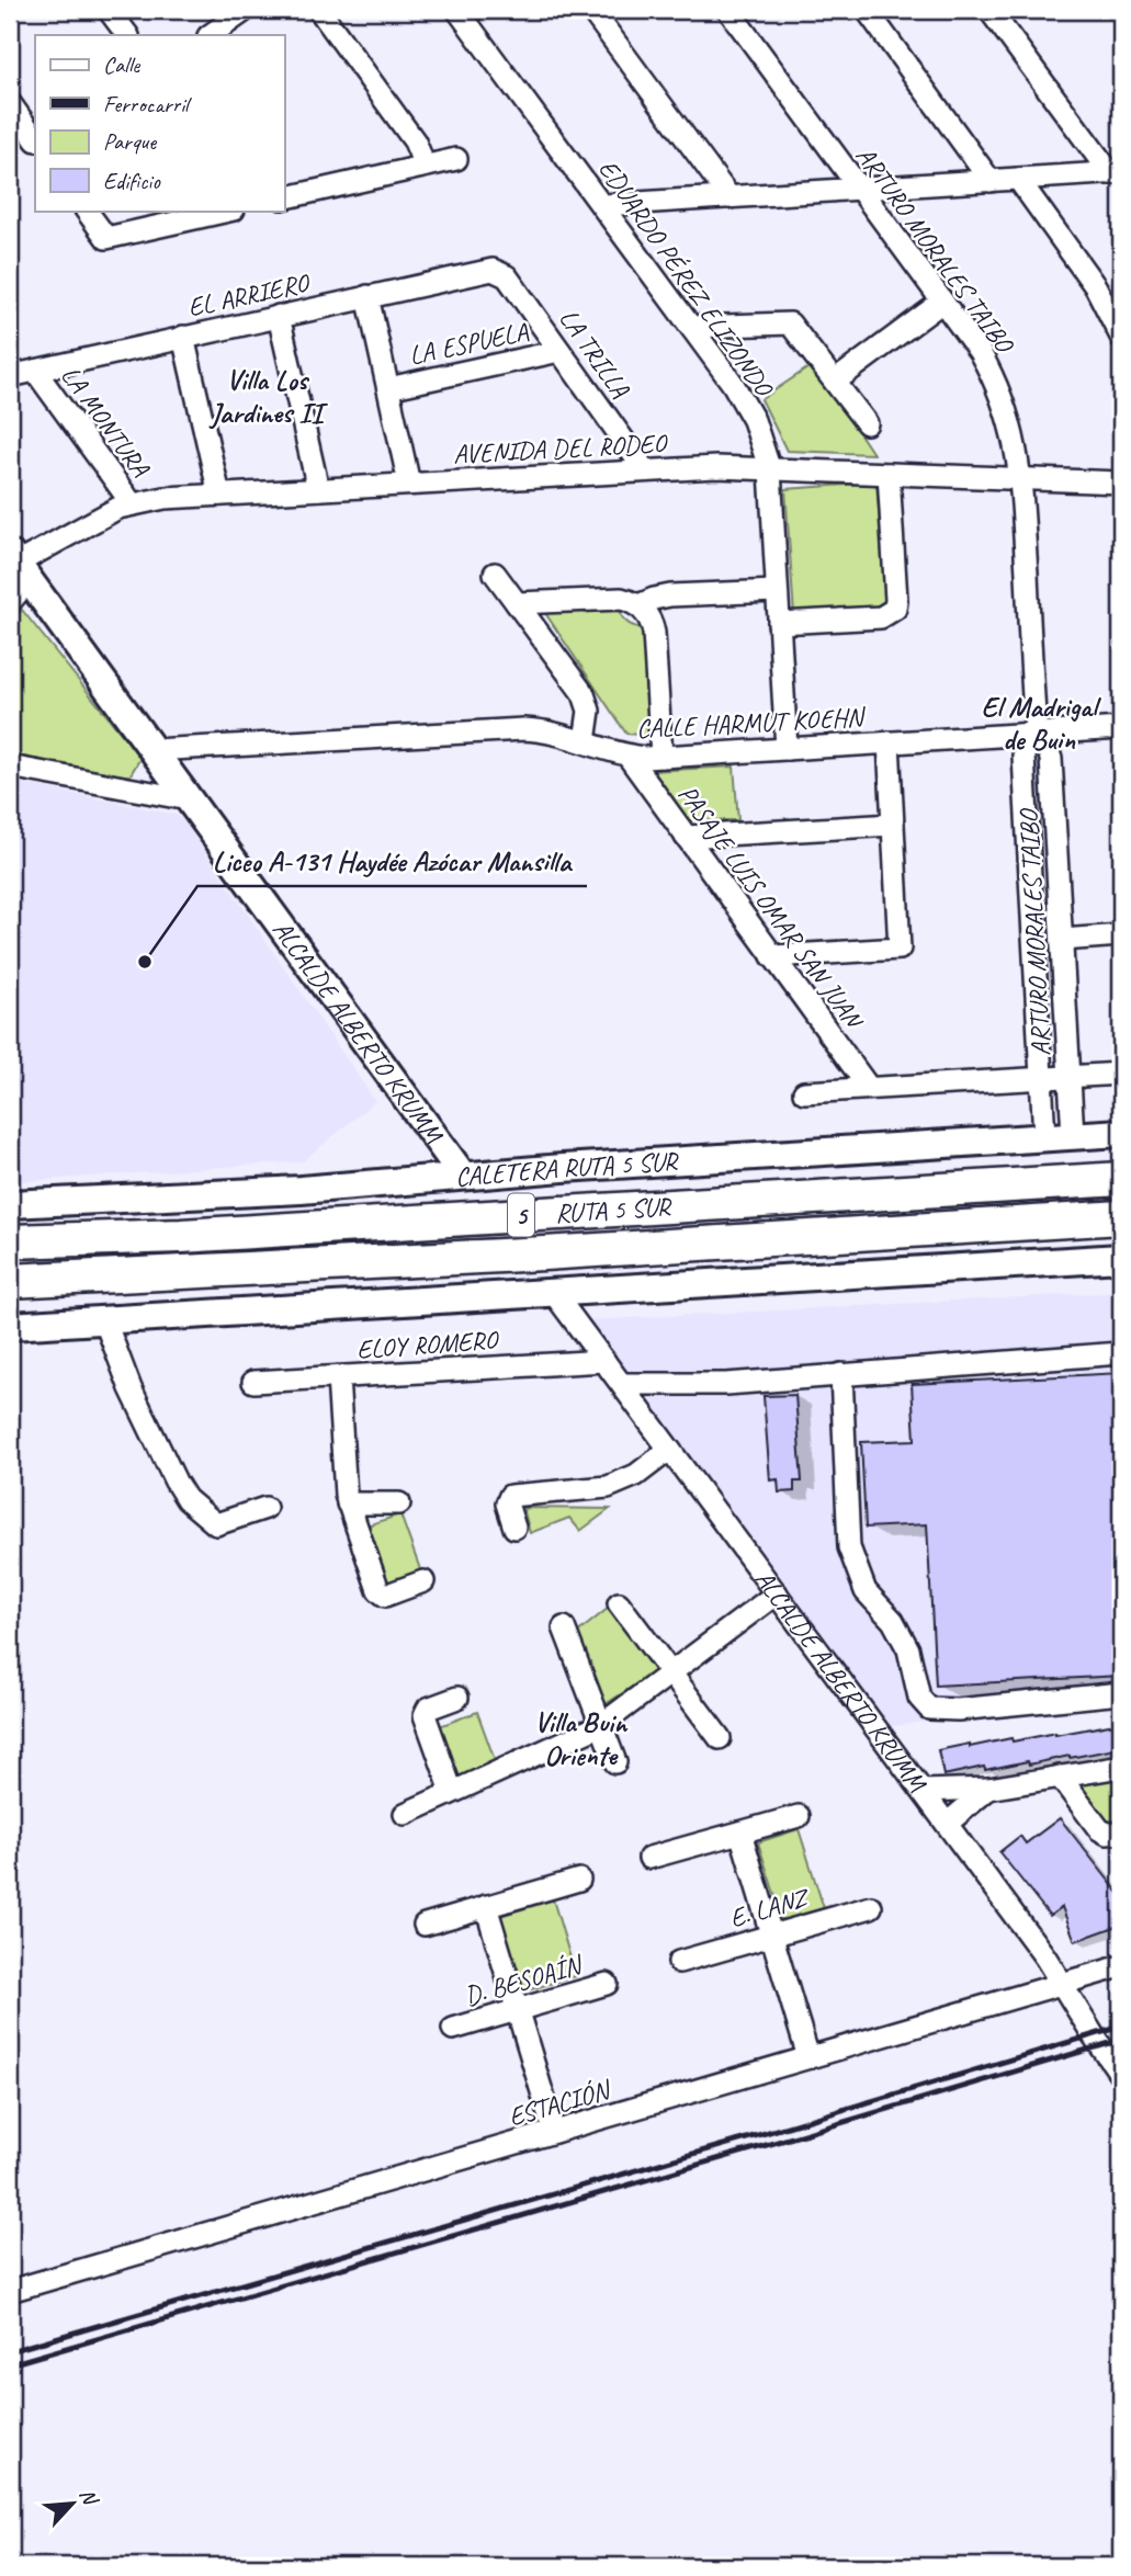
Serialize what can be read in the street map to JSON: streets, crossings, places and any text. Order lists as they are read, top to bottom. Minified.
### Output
{"streets":{"highway":["RUTA 5 SUR","5"],"main road":["ALCALDE ALBERTO KRUMM","CALETERA RUTA 5 SUR"],"street":["ARTURO MORALES TAIBO","EDUARDO PÉREZ ELIZONDO","EL ARRIERO","LA ESPUELA","LA TRILLA","LA MONTURA","AVENIDA DEL RODEO","CALLE HARMUT KOEHN","PASAJE LUIS OMAR SAN JUAN","ELOY ROMERO","E. LANZ","D. BESOAÍN","ESTACIÓN"]},"crossings":[["ARTURO MORALES TAIBO","AVENIDA DEL RODEO"],["ARTURO MORALES TAIBO","CALLE HARMUT KOEHN"],["ARTURO MORALES TAIBO","CALETERA RUTA 5 SUR"],["EDUARDO PÉREZ ELIZONDO","AVENIDA DEL RODEO"],["EDUARDO PÉREZ ELIZONDO","CALLE HARMUT KOEHN"],["EL ARRIERO","LA TRILLA"],["EL ARRIERO","LA MONTURA"],["LA ESPUELA","LA TRILLA"],["LA TRILLA","AVENIDA DEL RODEO"],["LA MONTURA","AVENIDA DEL RODEO"],["AVENIDA DEL RODEO","ALCALDE ALBERTO KRUMM"],["CALLE HARMUT KOEHN","PASAJE LUIS OMAR SAN JUAN"],["CALLE HARMUT KOEHN","ALCALDE ALBERTO KRUMM"],["ALCALDE ALBERTO KRUMM","CALETERA RUTA 5 SUR"],["ALCALDE ALBERTO KRUMM","ELOY ROMERO"],["ALCALDE ALBERTO KRUMM","ESTACIÓN"]],"districts":["Villa Los Jardines II","El Madrigal de Buin","Villa Buin Oriente"],"places":["Liceo A-131 Haydée Azócar Mansilla"],"legend":["Calle","Ferrocarril","Parque","Edificio"],"north":"top right"}
